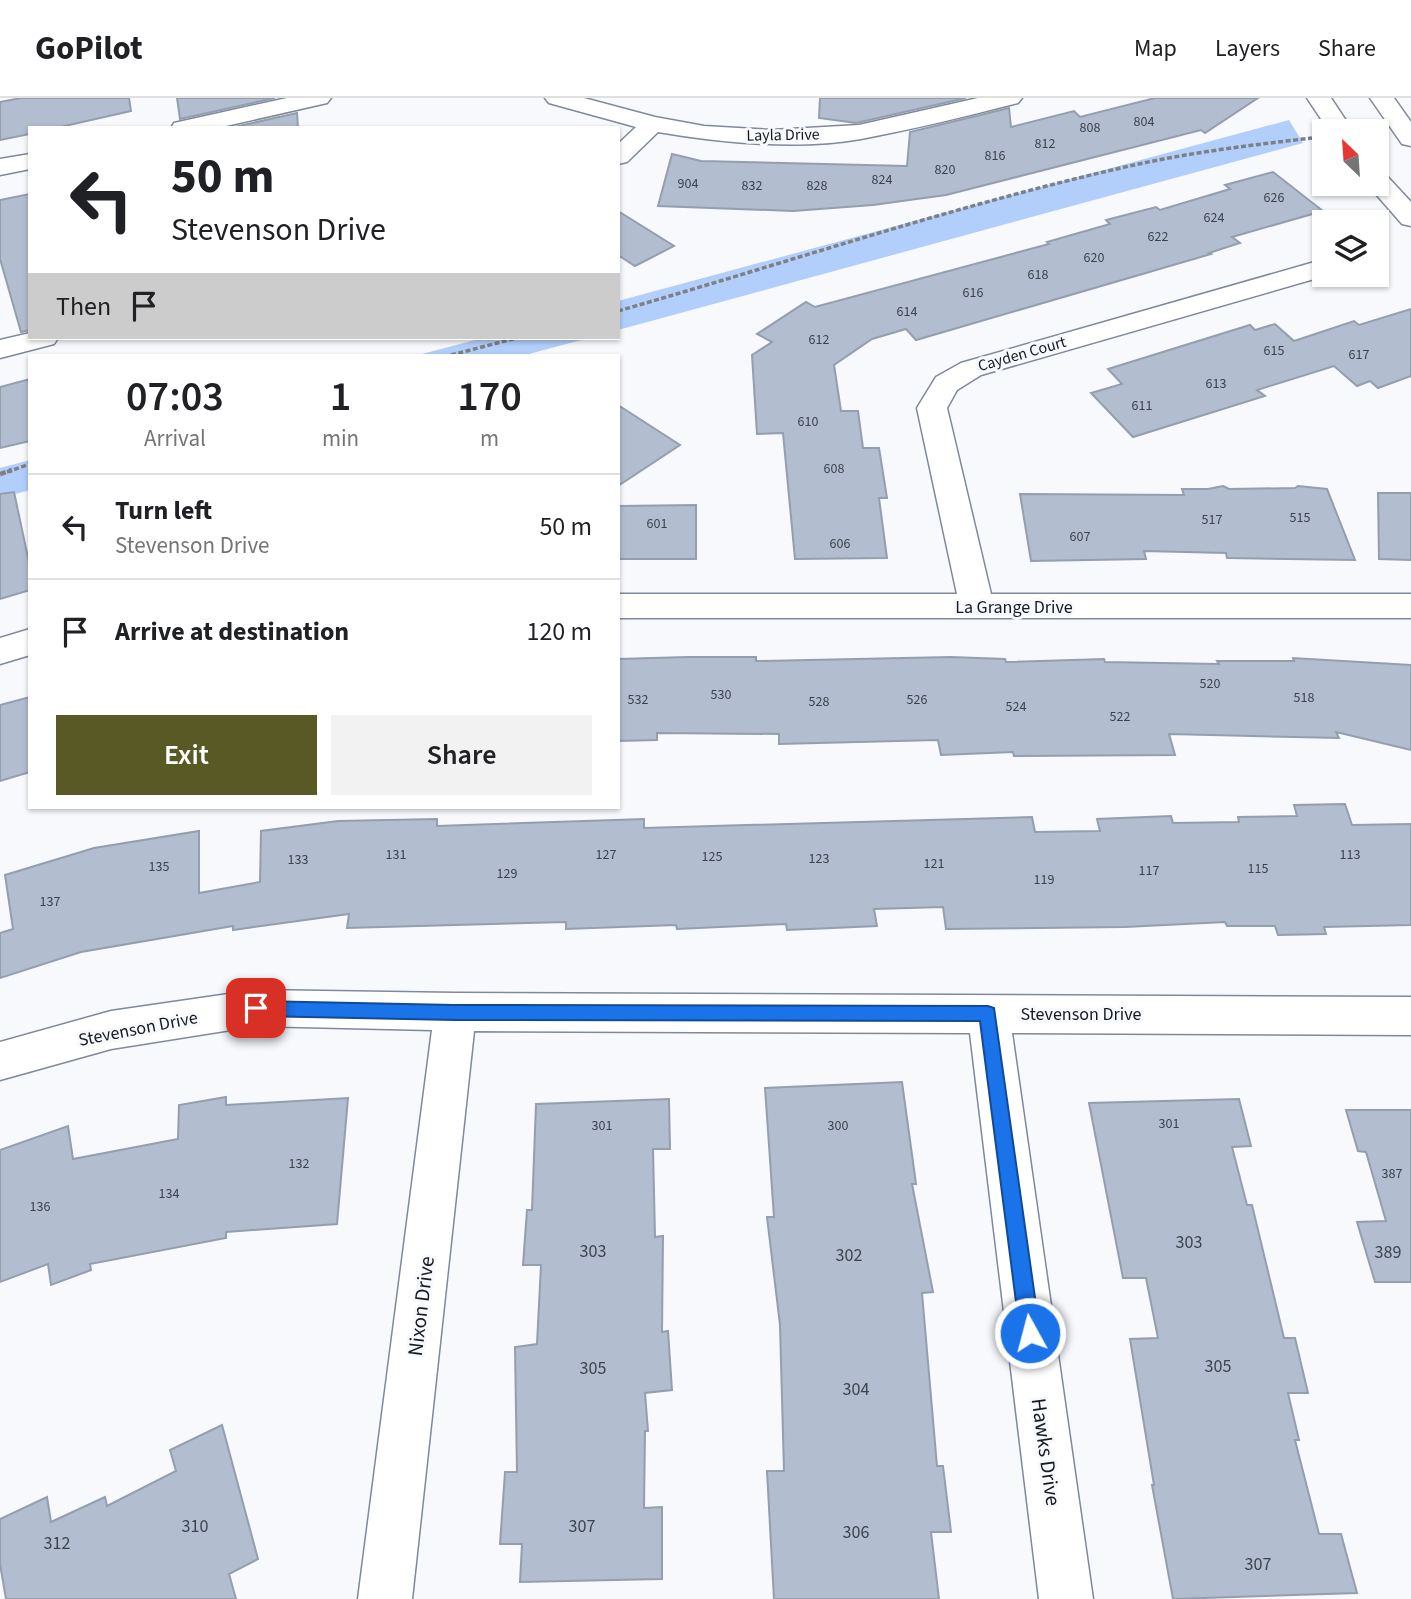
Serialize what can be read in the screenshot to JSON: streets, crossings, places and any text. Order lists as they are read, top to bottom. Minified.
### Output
{"streets":{"street":["Layla Drive","Cayden Court","La Grange Drive","Stevenson Drive","Nixon Drive","Hawks Drive"]},"crossings":[["Cayden Court","La Grange Drive"],["Stevenson Drive","Nixon Drive"],["Stevenson Drive","Hawks Drive"]],"house_numbers":["804","808","812","816","820","824","904","832","828","626","624","622","620","618","616","614","612","615","617","613","611","610","608","515","517","601","607","606","520","530","518","532","526","528","524","522","131","127","113","125","123","133","121","135","115","117","129","119","137","301","301","300","132","387","134","136","303","303","389","302","305","305","304","310","307","306","312","307"],"north":"top left","page":{"header":"GoPilot","nav":["Map","Layers","Share"],"turn":["50 m","Stevenson Drive"],"then":"Then","eta":["07:03","Arrival","1","min","170","m"],"list":[{"name":"Turn left","note":"Stevenson Drive","value":"50 m"},{"name":"Arrive at destination","value":"120 m"}],"buttons":["Exit","Share"]}}
